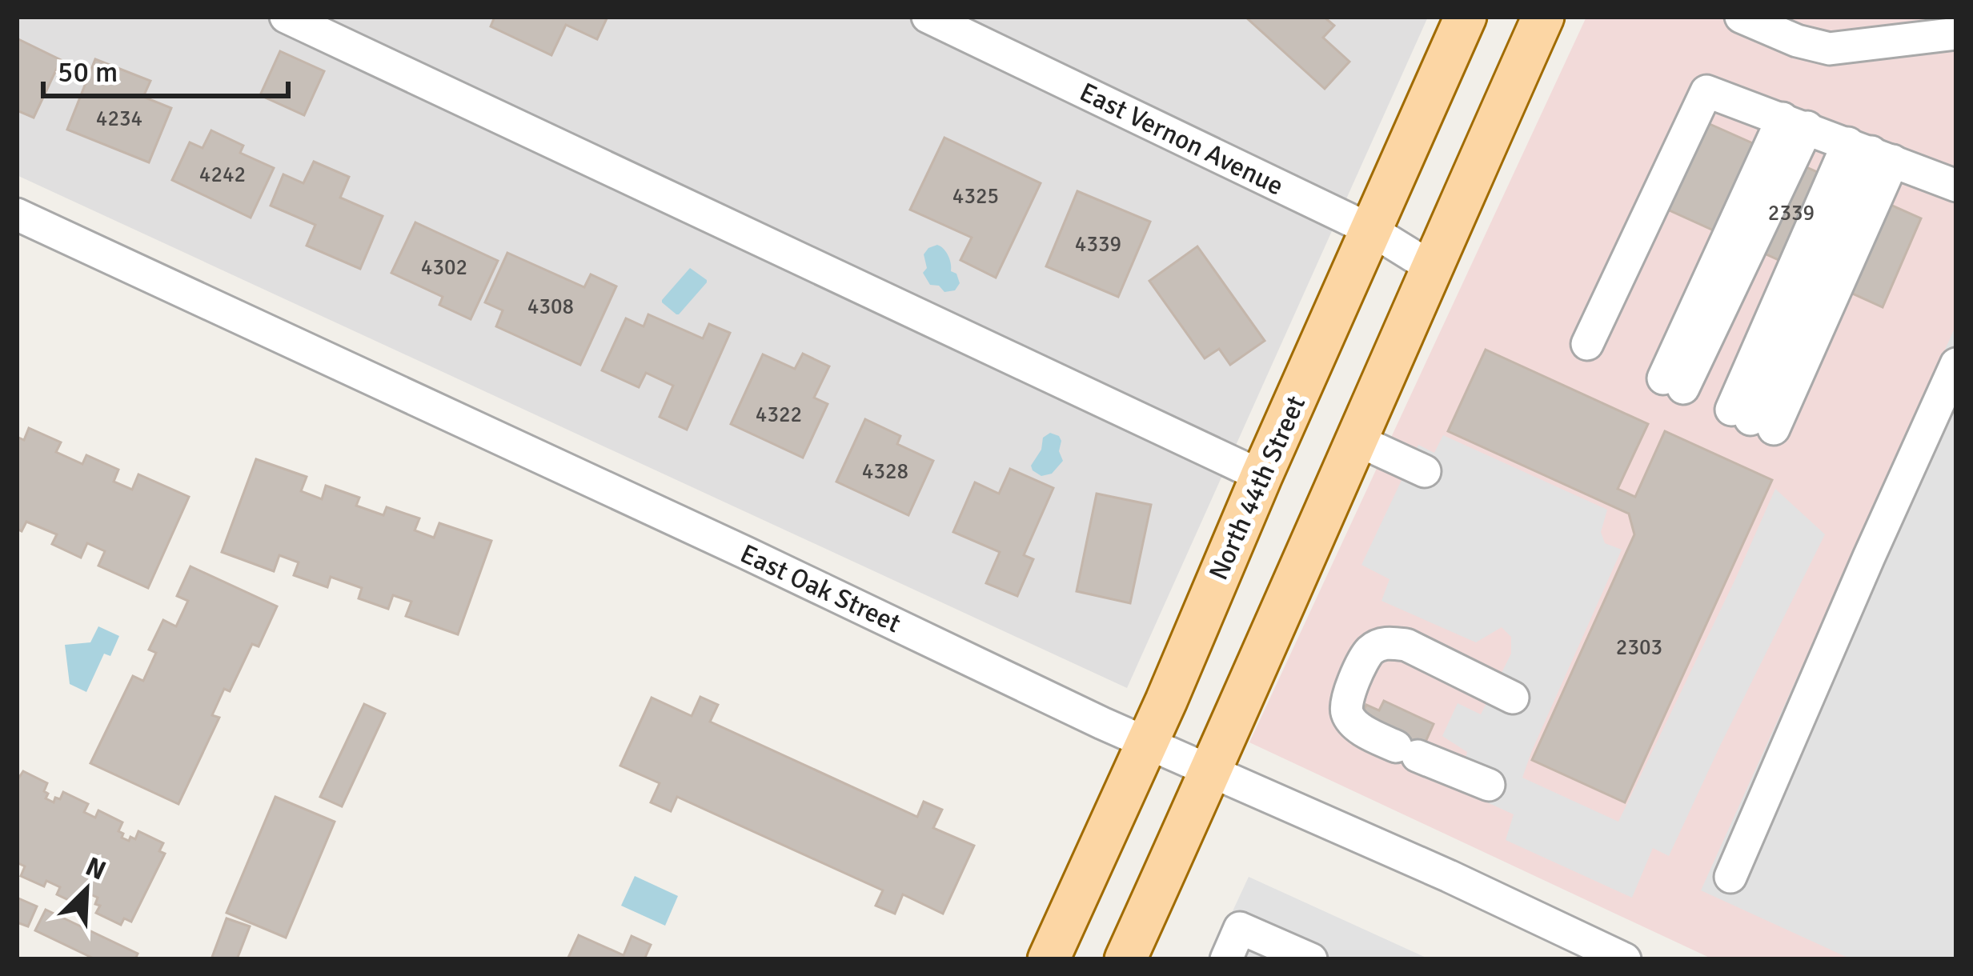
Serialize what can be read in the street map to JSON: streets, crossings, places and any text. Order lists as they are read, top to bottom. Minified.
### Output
{"streets":{"main road":["North 44th Street"],"street":["East Vernon Avenue","East Oak Street"]},"crossings":[["East Vernon Avenue","North 44th Street"],["North 44th Street","East Oak Street"]],"house_numbers":["4234","4242","4325","2339","4339","4302","4308","4322","4328","2303"],"scale_bar":"50 m","north":"top right"}
